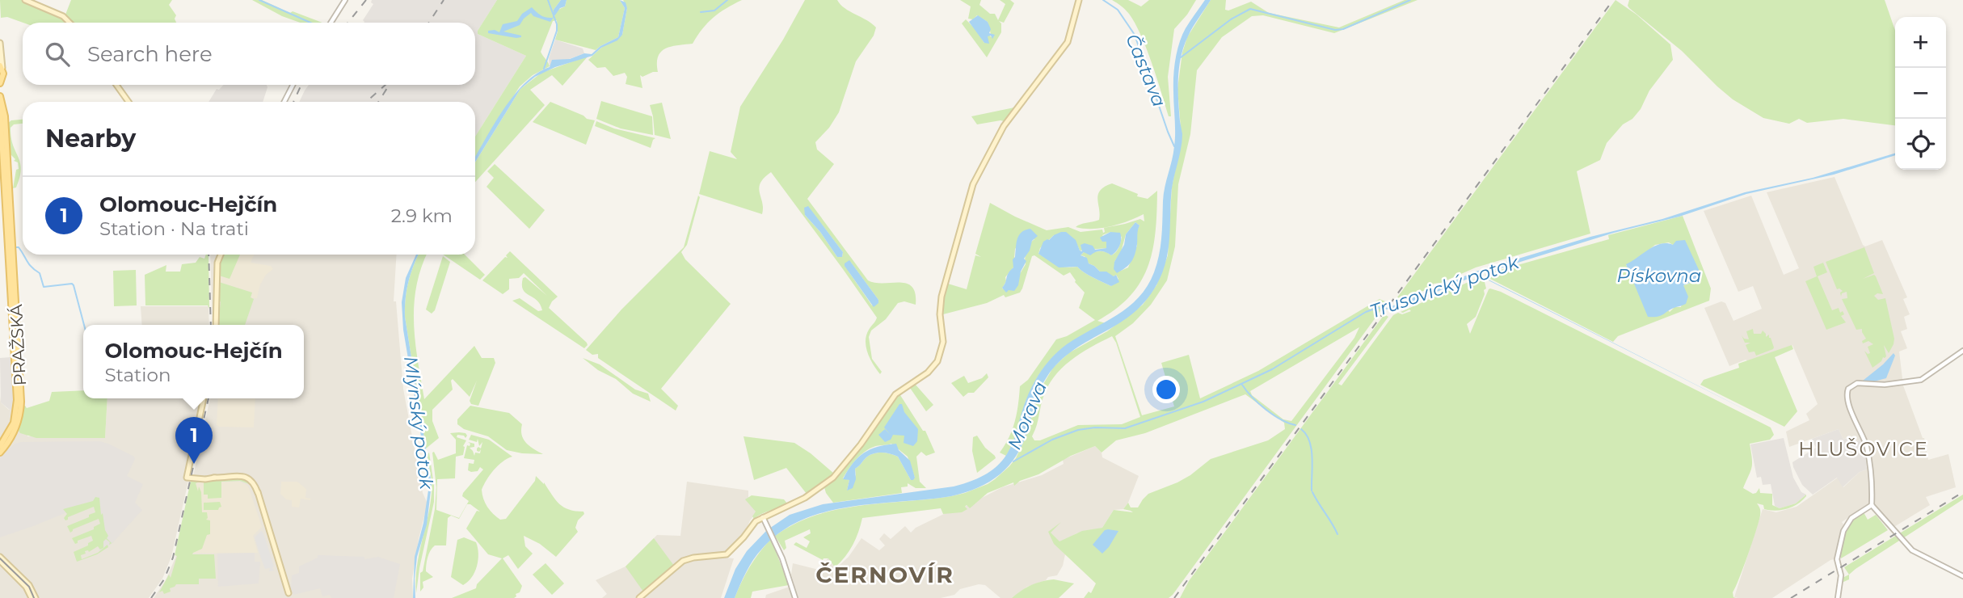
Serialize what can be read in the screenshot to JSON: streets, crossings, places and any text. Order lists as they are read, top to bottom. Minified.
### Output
{"streets":{"main road":["PRAŽSKÁ"]},"districts":["HLUŠOVICE","ČERNOVÍR"],"water":["Častava","Pískovna","Trusovický potok","Morava","Mlýnský potok"],"page":{"map_buttons":["+","−"],"search":"Search here","heading":"Nearby","list":[{"mark":"1","name":"Olomouc-Hejčín","note":"Station · Na trati","value":"2.9 km"}],"popup":["Olomouc-Hejčín","Station"],"pins":"1"}}
